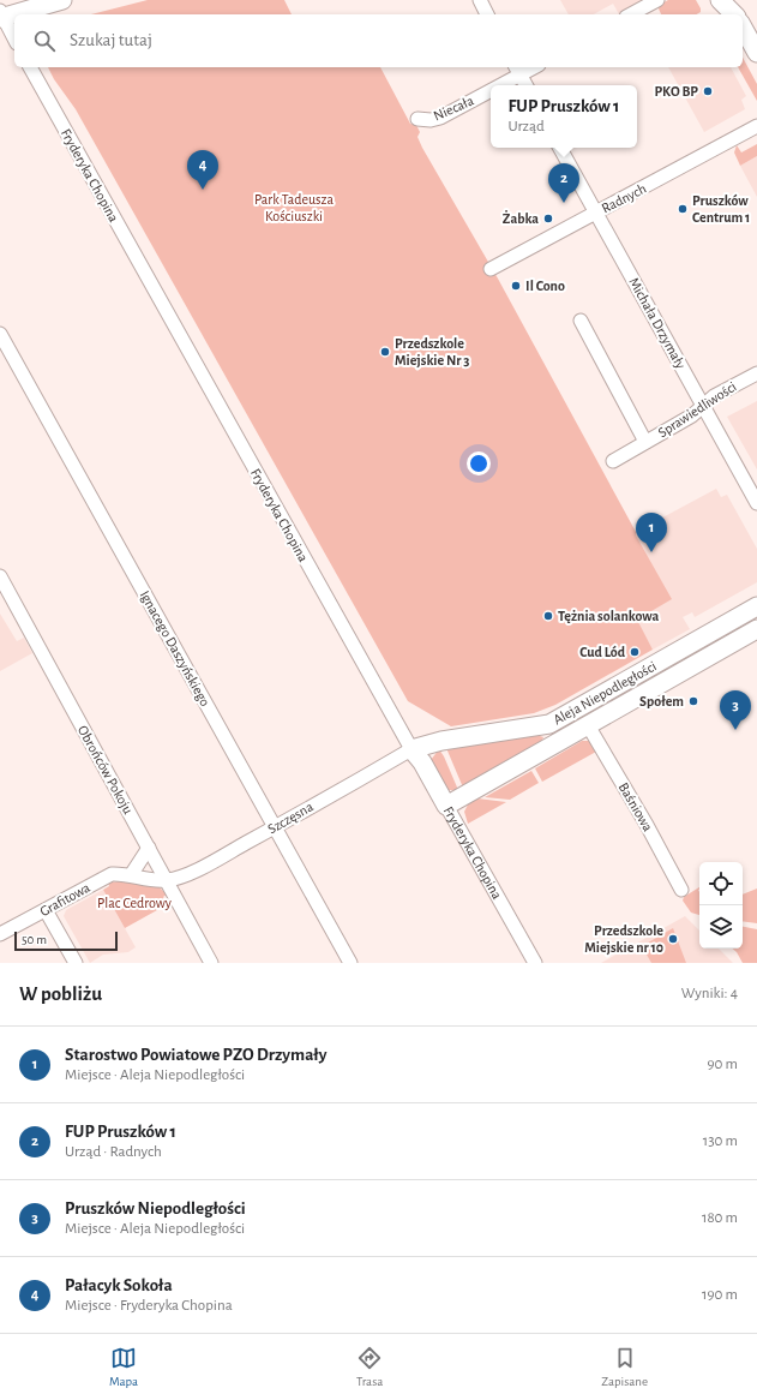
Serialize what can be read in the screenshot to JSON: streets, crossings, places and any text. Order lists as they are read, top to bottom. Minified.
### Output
{"streets":{"street":["Niecała","Fryderyka Chopina","Radnych","Michała Drzymały","Sprawiedliwości","Ignacego Daszyńskiego","Aleja Niepodległości","Obrońców Pokoju","Baśniowa","Szczęsna","Grafitowa"]},"crossings":[["Fryderyka Chopina","Aleja Niepodległości"],["Fryderyka Chopina","Szczęsna"],["Radnych","Michała Drzymały"],["Michała Drzymały","Sprawiedliwości"],["Ignacego Daszyńskiego","Szczęsna"],["Aleja Niepodległości","Baśniowa"],["Aleja Niepodległości","Szczęsna"],["Obrońców Pokoju","Szczęsna"],["Obrońców Pokoju","Grafitowa"],["Szczęsna","Grafitowa"]],"parks":["Park Tadeusza Kościuszki","Plac Cedrowy"],"places":["PKO BP","Pruszków Centrum 1","Żabka","Il Cono","Przedszkole Miejskie Nr 3","Tężnia solankowa","Cud Lód","Społem","Przedszkole Miejskie nr 10"],"scale_bar":"50 m","page":{"search":"Szukaj tutaj","popup":["FUP Pruszków 1","Urząd"],"pins":["4","2","1","3"],"scale":"50 m","heading":["W pobliżu","Wyniki: 4"],"list":[{"mark":"1","name":"Starostwo Powiatowe PZO Drzymały","note":"Miejsce · Aleja Niepodległości","value":"90 m"},{"mark":"2","name":"FUP Pruszków 1","note":"Urząd · Radnych","value":"130 m"},{"mark":"3","name":"Pruszków Niepodległości","note":"Miejsce · Aleja Niepodległości","value":"180 m"},{"mark":"4","name":"Pałacyk Sokoła","note":"Miejsce · Fryderyka Chopina","value":"190 m"}],"nav":["Mapa","Trasa","Zapisane"]}}
